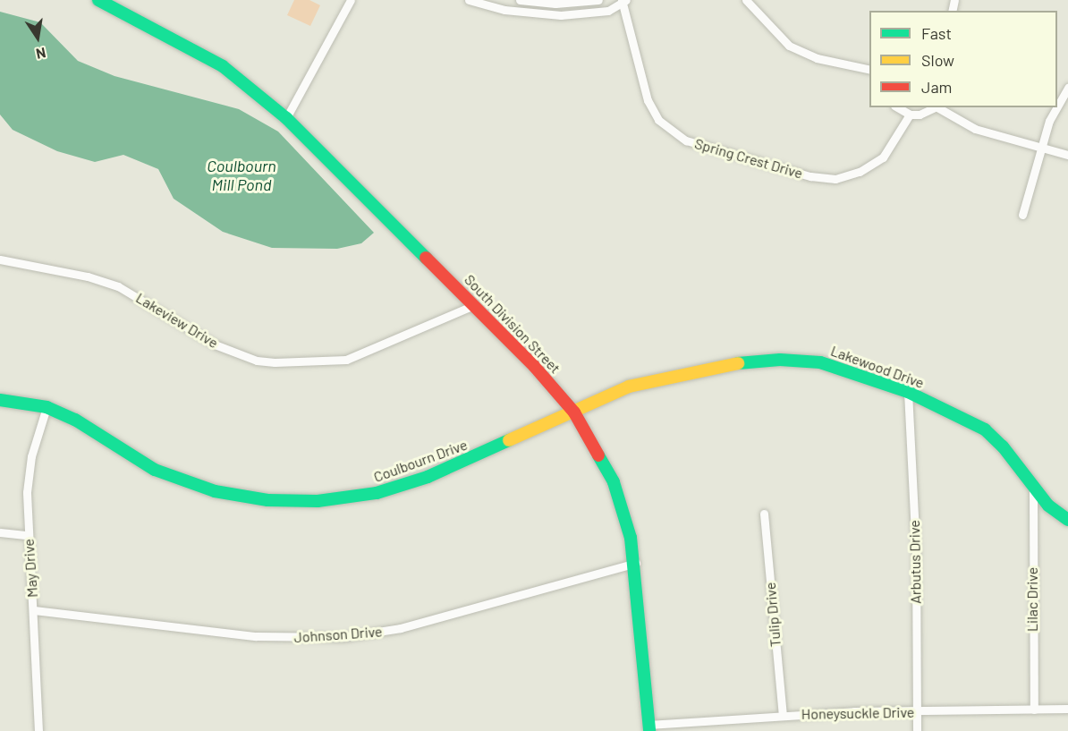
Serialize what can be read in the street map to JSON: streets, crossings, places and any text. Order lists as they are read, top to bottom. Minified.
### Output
{"streets":{"street":["Spring Crest Drive","Lakeview Drive","South Division Street","Lakewood Drive","Coulbourn Drive","Arbutus Drive","May Drive","Lilac Drive","Tulip Drive","Johnson Drive","Honeysuckle Drive"]},"crossings":[["Lakeview Drive","South Division Street"],["South Division Street","Lakewood Drive"],["South Division Street","Coulbourn Drive"],["South Division Street","Johnson Drive"],["South Division Street","Honeysuckle Drive"],["Lakewood Drive","Coulbourn Drive"],["Lakewood Drive","Arbutus Drive"],["Lakewood Drive","Lilac Drive"],["Coulbourn Drive","May Drive"],["Arbutus Drive","Honeysuckle Drive"],["May Drive","Johnson Drive"],["Lilac Drive","Honeysuckle Drive"],["Tulip Drive","Honeysuckle Drive"]],"water":["Coulbourn Mill Pond"],"legend":["Fast","Slow","Jam"],"north":"bottom"}
